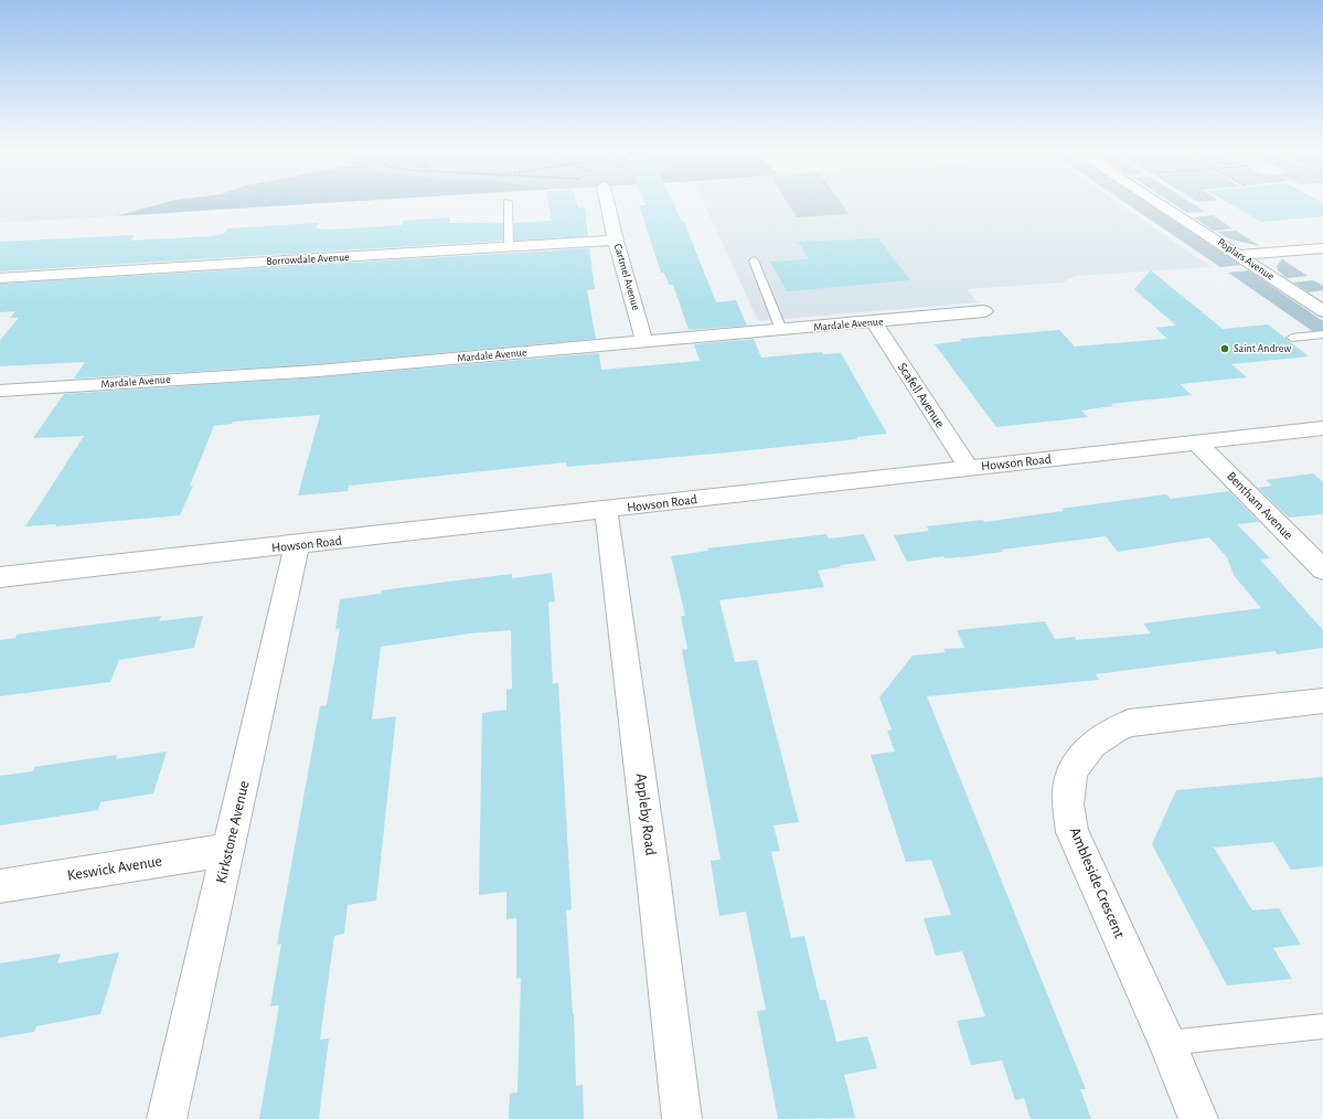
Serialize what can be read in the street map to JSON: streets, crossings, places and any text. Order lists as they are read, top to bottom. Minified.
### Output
{"streets":{"street":["Borrowdale Avenue","Poplars Avenue","Cartmel Avenue","Mardale Avenue","Scafell Avenue","Howson Road","Bentham Avenue","Appleby Road","Kirkstone Avenue","Keswick Avenue","Ambleside Crescent"]},"crossings":[["Borrowdale Avenue","Cartmel Avenue"],["Cartmel Avenue","Mardale Avenue"],["Mardale Avenue","Scafell Avenue"],["Scafell Avenue","Howson Road"],["Howson Road","Bentham Avenue"],["Howson Road","Appleby Road"],["Howson Road","Kirkstone Avenue"],["Kirkstone Avenue","Keswick Avenue"]],"places":["Saint Andrew"]}
